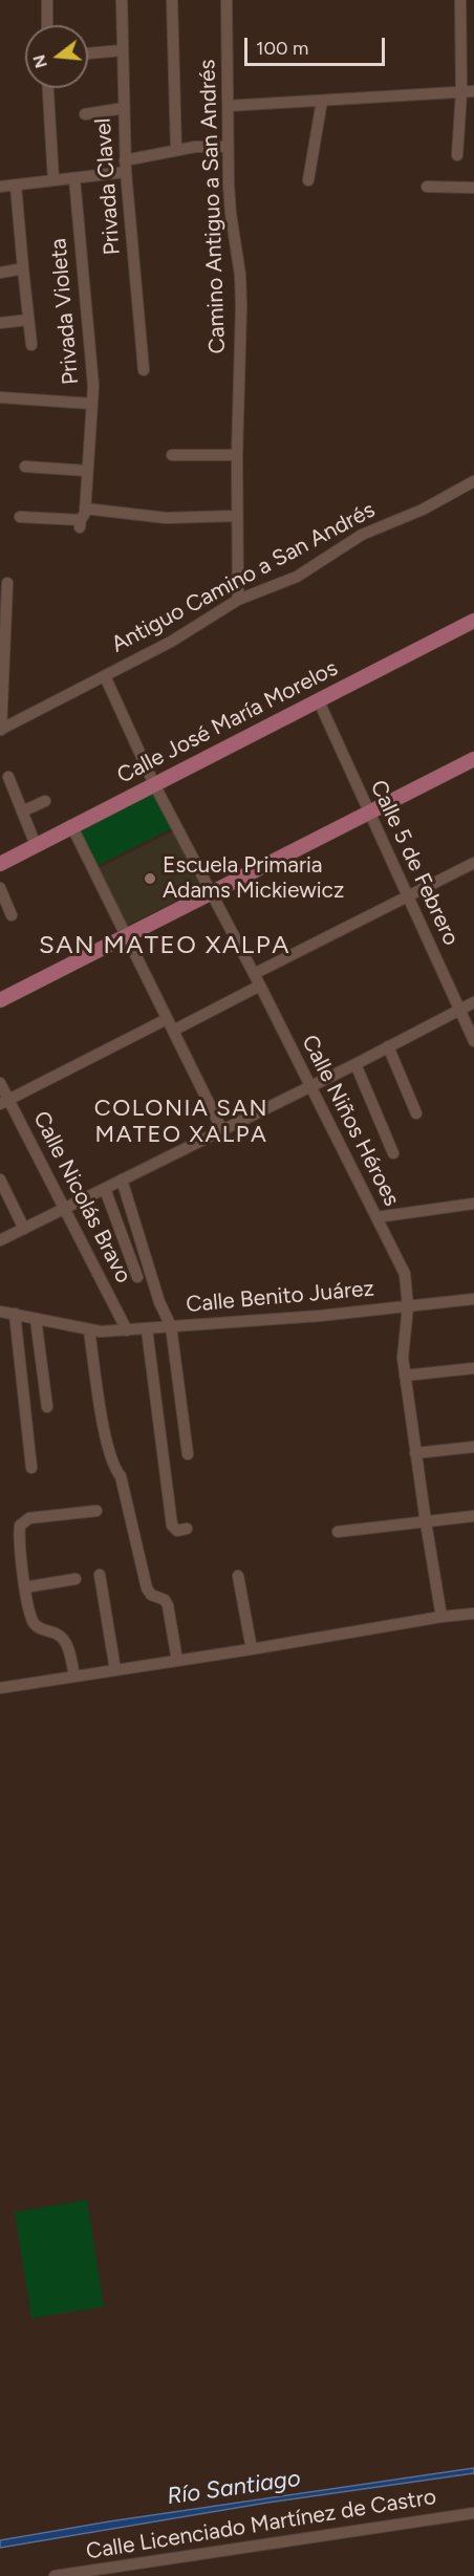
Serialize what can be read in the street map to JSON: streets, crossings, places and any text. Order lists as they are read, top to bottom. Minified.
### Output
{"streets":{"main road":["Calle José María Morelos"],"street":["Privada Clavel","Camino Antiguo a San Andrés","Privada Violeta","Antiguo Camino a San Andrés","Calle 5 de Febrero","Calle Niños Héroes","Calle Nicolás Bravo","Calle Benito Juárez","Calle Licenciado Martínez de Castro"]},"crossings":[["Camino Antiguo a San Andrés","Antiguo Camino a San Andrés"],["Antiguo Camino a San Andrés","Calle Niños Héroes"],["Calle José María Morelos","Calle 5 de Febrero"],["Calle José María Morelos","Calle Niños Héroes"],["Calle Niños Héroes","Calle Benito Juárez"],["Calle Nicolás Bravo","Calle Benito Juárez"]],"districts":["SAN MATEO XALPA","COLONIA SAN MATEO XALPA"],"water":["Río Santiago"],"places":["Escuela Primaria Adams Mickiewicz"],"scale_bar":"100 m","north":"left"}
